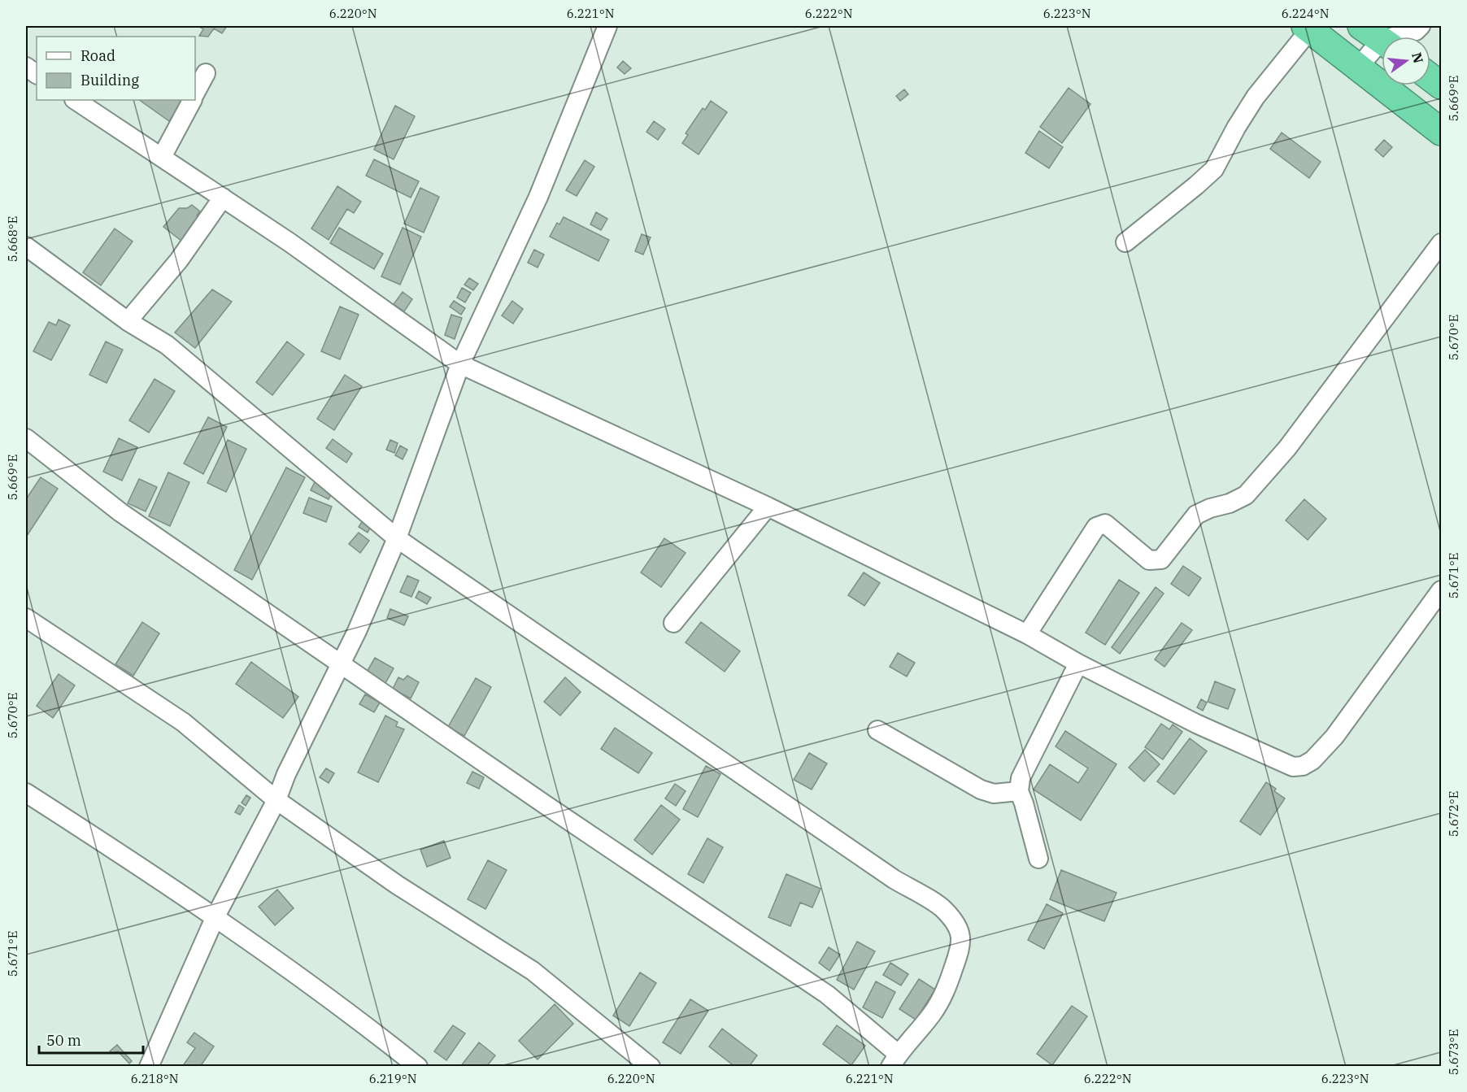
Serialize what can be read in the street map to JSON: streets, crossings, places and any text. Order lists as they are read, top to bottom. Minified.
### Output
{"legend":["Road","Building"],"scale_bar":"50 m","north":"right","coordinates":["6.220°N","6.221°N","6.222°N","6.223°N","6.224°N","5.669°E","5.668°E","5.670°E","5.671°E","5.672°E","5.673°E","6.218°N","6.219°N"]}
